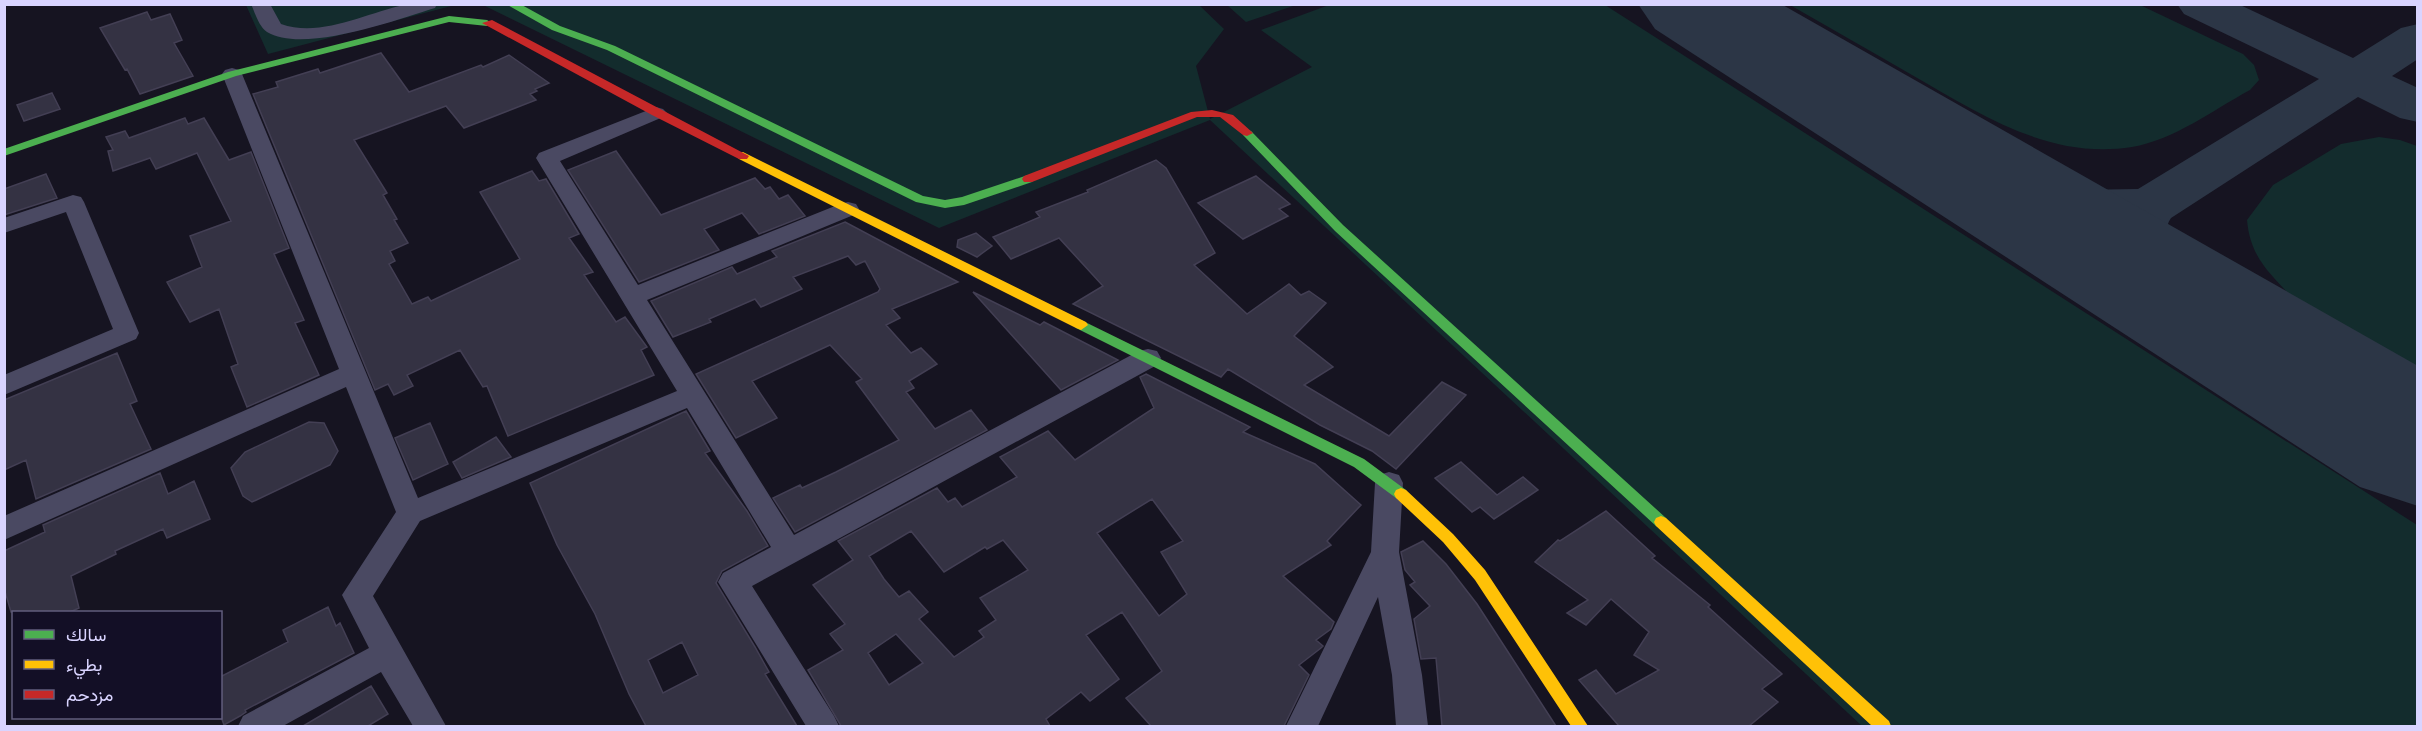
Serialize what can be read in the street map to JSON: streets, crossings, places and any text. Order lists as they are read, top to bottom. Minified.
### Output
{"legend":["سالك","بطيء","مزدحم"]}
